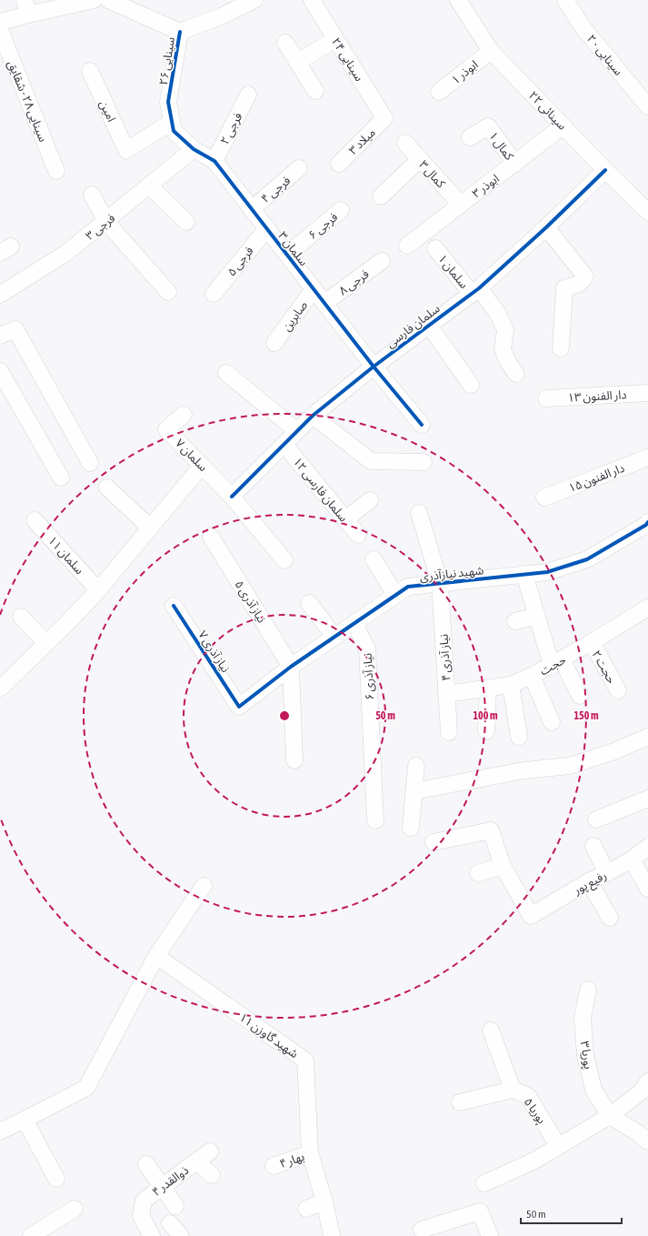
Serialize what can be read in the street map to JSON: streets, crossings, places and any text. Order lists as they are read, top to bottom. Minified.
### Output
{"streets":{"street":["سینایی ۲۰","سینایی ۲۴","سینایی ۲۶","ابوذر ۱","سینایی ۲۸ - شقایق","سینائی ۲۲","امین","فرجی ۲","میلاد ۳","کمال ۱","کمال ۳","ابوذر ۳","فرجی ۴","فرجی ۶","فرجی ۳","سلمان ۳","فرجی ۵","سلمان ۱","فرجی ۸","صابرین","سلمان فارسی","دار الفنون ۱۳","سلمان ۷","دار الفنون ۱۵","سلمان فارسی ۱۲","سلمان ۱۱","شهید نیازآذری","نیاز آذری ۵","نیاز آذری ۷","نیاز آذری ۴","حجت","حجت ۲","نیاز آذری ۶","رفیع پور","شهید گاوزن ۱۱","پوریا ۳","پوریا ۵","بهار ۴","ذوالقدر ۴"]},"crossings":[["سینایی ۲۴","میلاد ۳"],["سینایی ۲۶","امین"],["سینایی ۲۶","فرجی ۳"],["سینایی ۲۶","سلمان ۳"],["ابوذر ۱","سینائی ۲۲"],["سینائی ۲۲","ابوذر ۳"],["سینائی ۲۲","سلمان فارسی"],["فرجی ۲","سلمان ۳"],["کمال ۱","ابوذر ۳"],["کمال ۳","ابوذر ۳"],["فرجی ۴","سلمان ۳"],["فرجی ۶","سلمان ۳"],["فرجی ۳","سلمان ۳"],["سلمان ۳","فرجی ۵"],["سلمان ۳","فرجی ۸"],["سلمان ۳","صابرین"],["سلمان ۳","سلمان فارسی"],["سلمان ۱","سلمان فارسی"],["سلمان فارسی","سلمان ۷"],["سلمان فارسی","سلمان فارسی ۱۲"],["شهید نیازآذری","نیاز آذری ۵"],["شهید نیازآذری","نیاز آذری ۷"],["شهید نیازآذری","نیاز آذری ۴"],["شهید نیازآذری","نیاز آذری ۶"],["نیاز آذری ۴","حجت"],["حجت","حجت ۲"],["شهید گاوزن ۱۱","بهار ۴"]],"scale_bar":"50 m","rings":["50 m","100 m","150 m"]}
